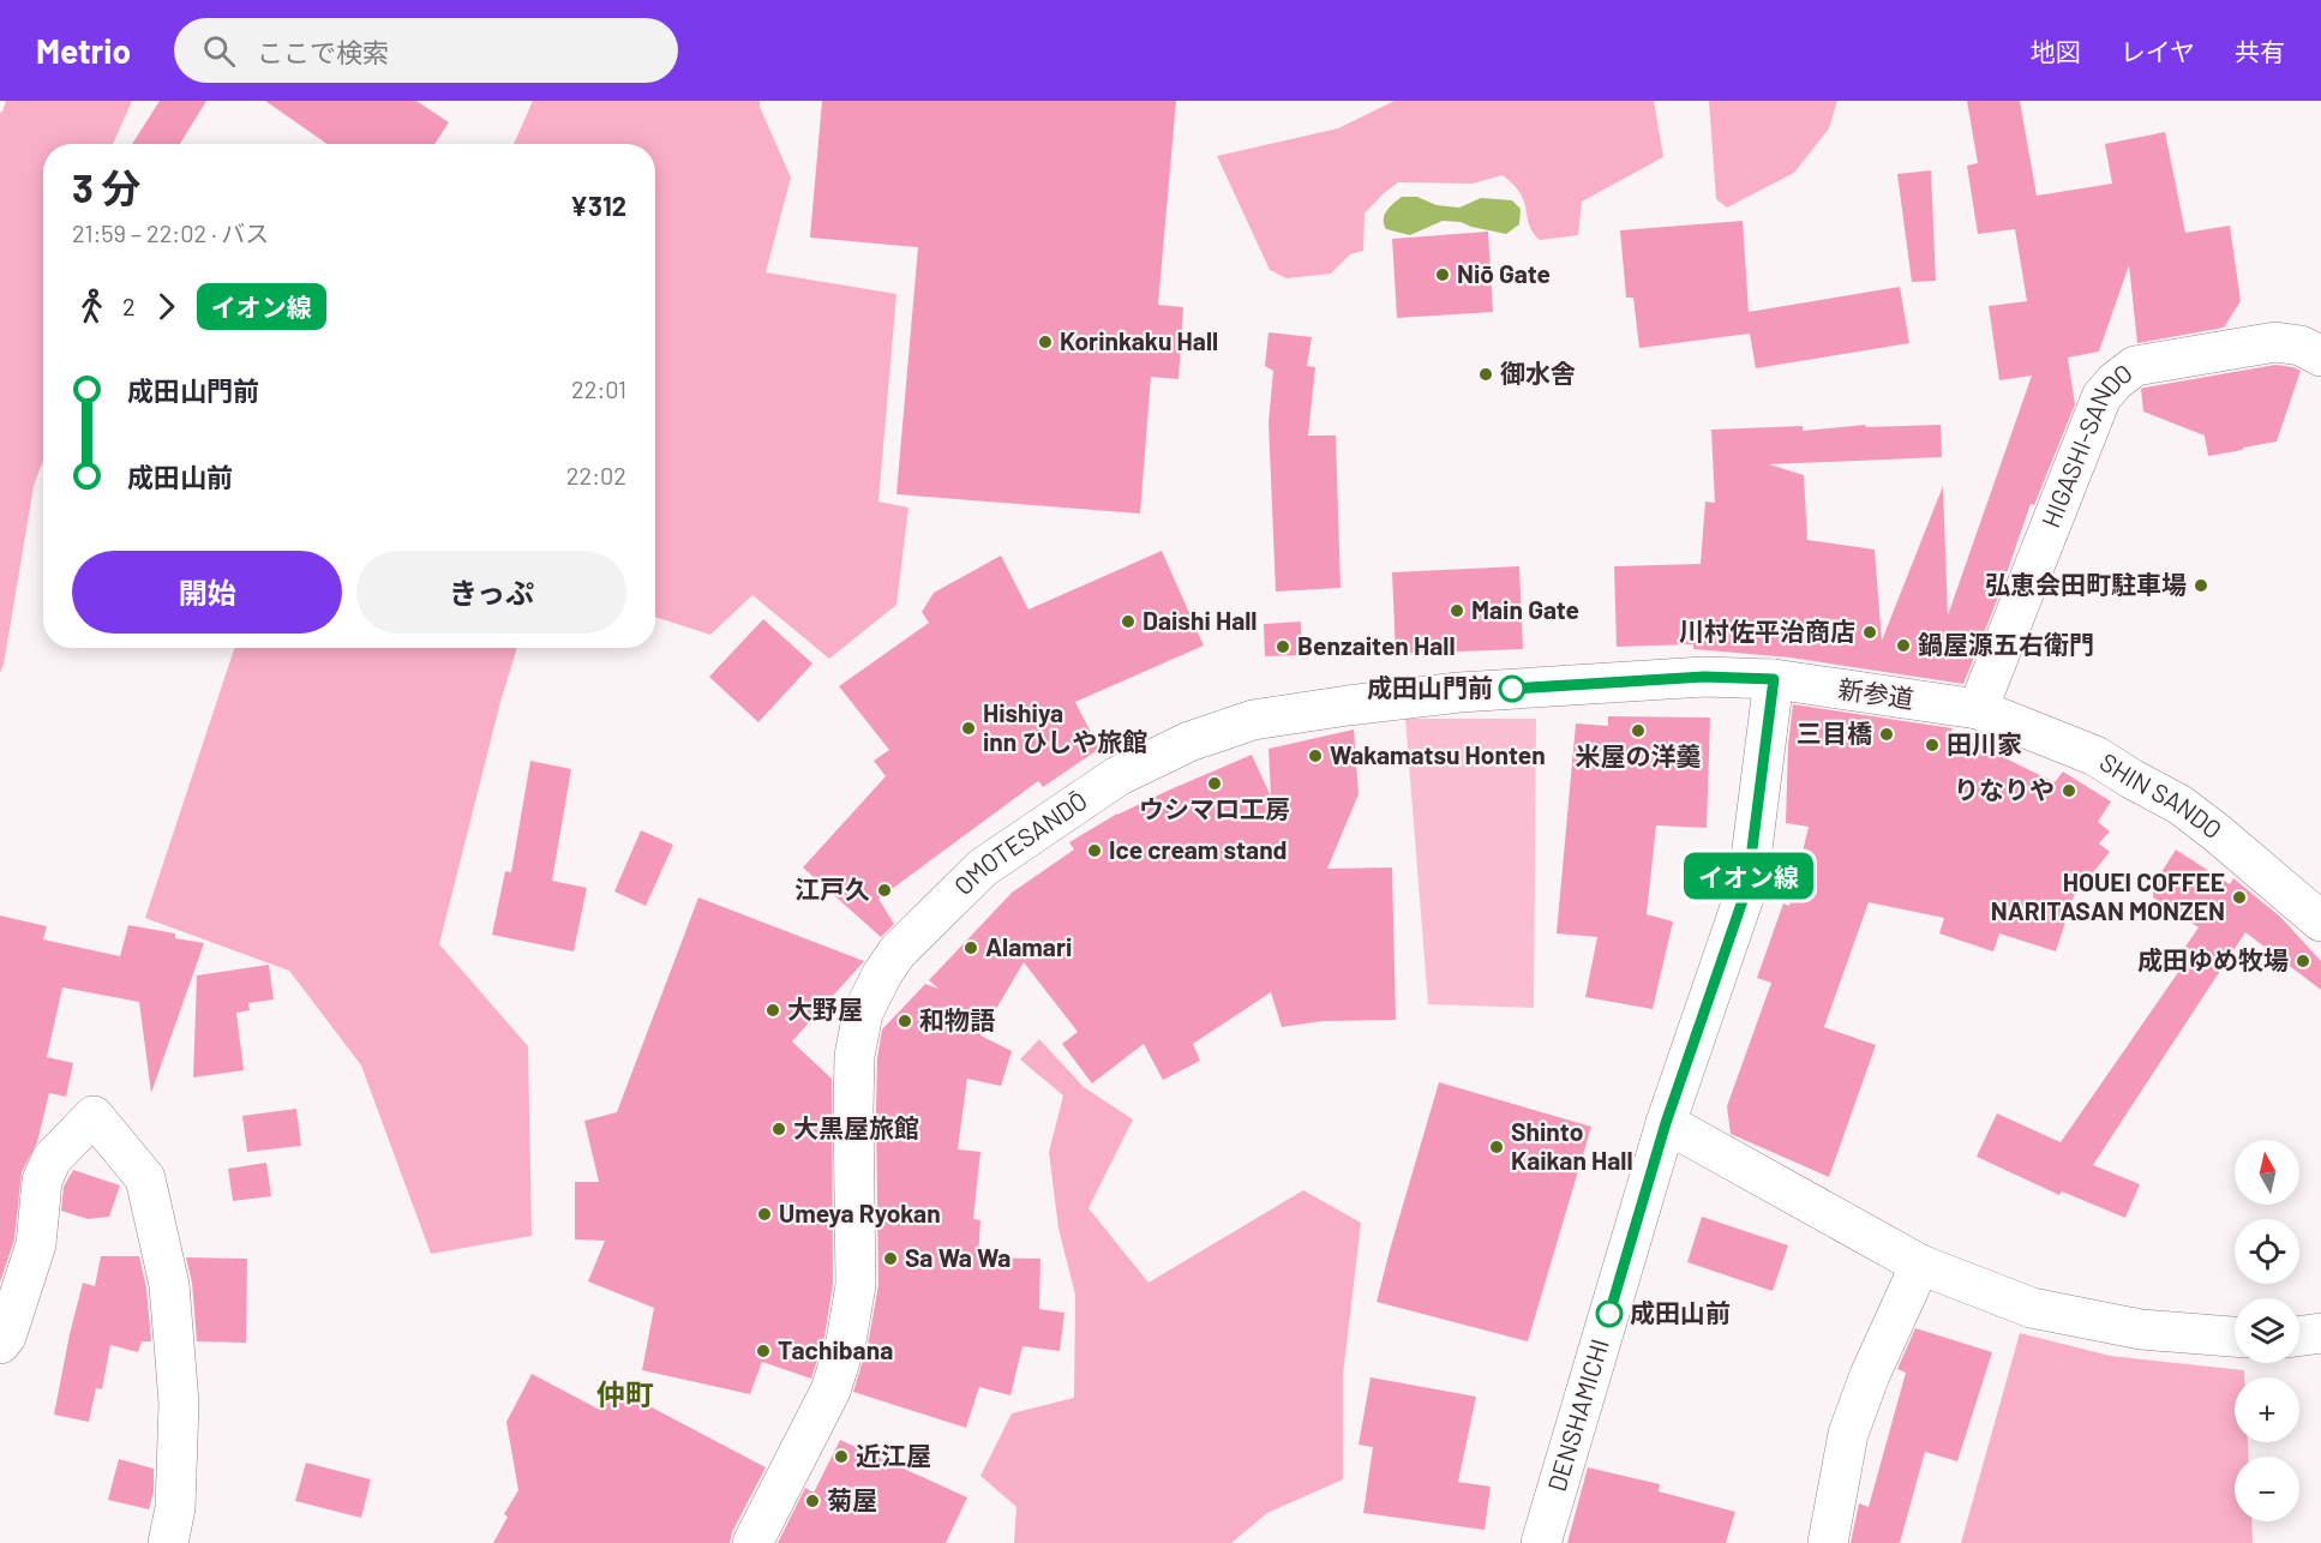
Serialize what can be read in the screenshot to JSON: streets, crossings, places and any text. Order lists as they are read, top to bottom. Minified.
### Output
{"streets":{"street":["HIGASHI-SANDO","新参道","SHIN SANDO","OMOTESANDŌ","DENSHAMICHI"]},"crossings":[["HIGASHI-SANDO","新参道"],["HIGASHI-SANDO","SHIN SANDO"],["新参道","SHIN SANDO"],["新参道","OMOTESANDŌ"],["新参道","DENSHAMICHI"],["OMOTESANDŌ","DENSHAMICHI"]],"districts":["仲町"],"places":["Niō Gate","Korinkaku Hall","御水舎","弘恵会田町駐車場","Main Gate","Daishi Hall","川村佐平治商店","鍋屋源五右衛門","Benzaiten Hall","成田山門前","Hishiya inn ひしや旅館","米屋の洋羹","三目橋","田川家","Wakamatsu Honten","ウシマロ工房","りなりや","Ice cream stand","江戸久","HOUEI COFFEE NARITASAN MONZEN","Alamari","成田ゆめ牧場","大野屋","和物語","大黒屋旅館","Shinto Kaikan Hall","Umeya Ryokan","Sa Wa Wa","成田山前","Tachibana","近江屋","菊屋"],"lines":["bus line イオン線"],"north":"top","page":{"header":"Metrio","search":"ここで検索","nav":["地図","レイヤ","共有"],"on_map":"イオン線","heading":["3 分","21:59 – 22:02 · バス","¥312"],"legs":["2","イオン線"],"list":[{"name":"成田山門前","value":"22:01"},{"name":"成田山前","value":"22:02"}],"buttons":["開始","きっぷ"],"map_buttons":["+","−"]}}
